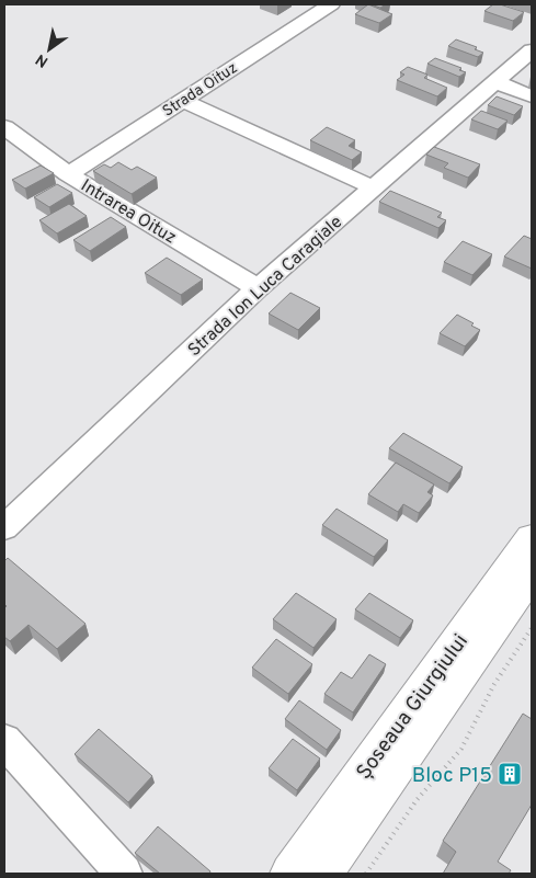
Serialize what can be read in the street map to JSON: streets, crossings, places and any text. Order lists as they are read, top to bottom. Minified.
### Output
{"streets":{"highway":["Șoseaua Giurgiului"],"street":["Strada Oituz","Intrarea Oituz","Strada Ion Luca Caragiale"]},"crossings":[["Strada Oituz","Intrarea Oituz"],["Intrarea Oituz","Strada Ion Luca Caragiale"]],"places":{"building":["Bloc P15"]},"north":"bottom left"}
